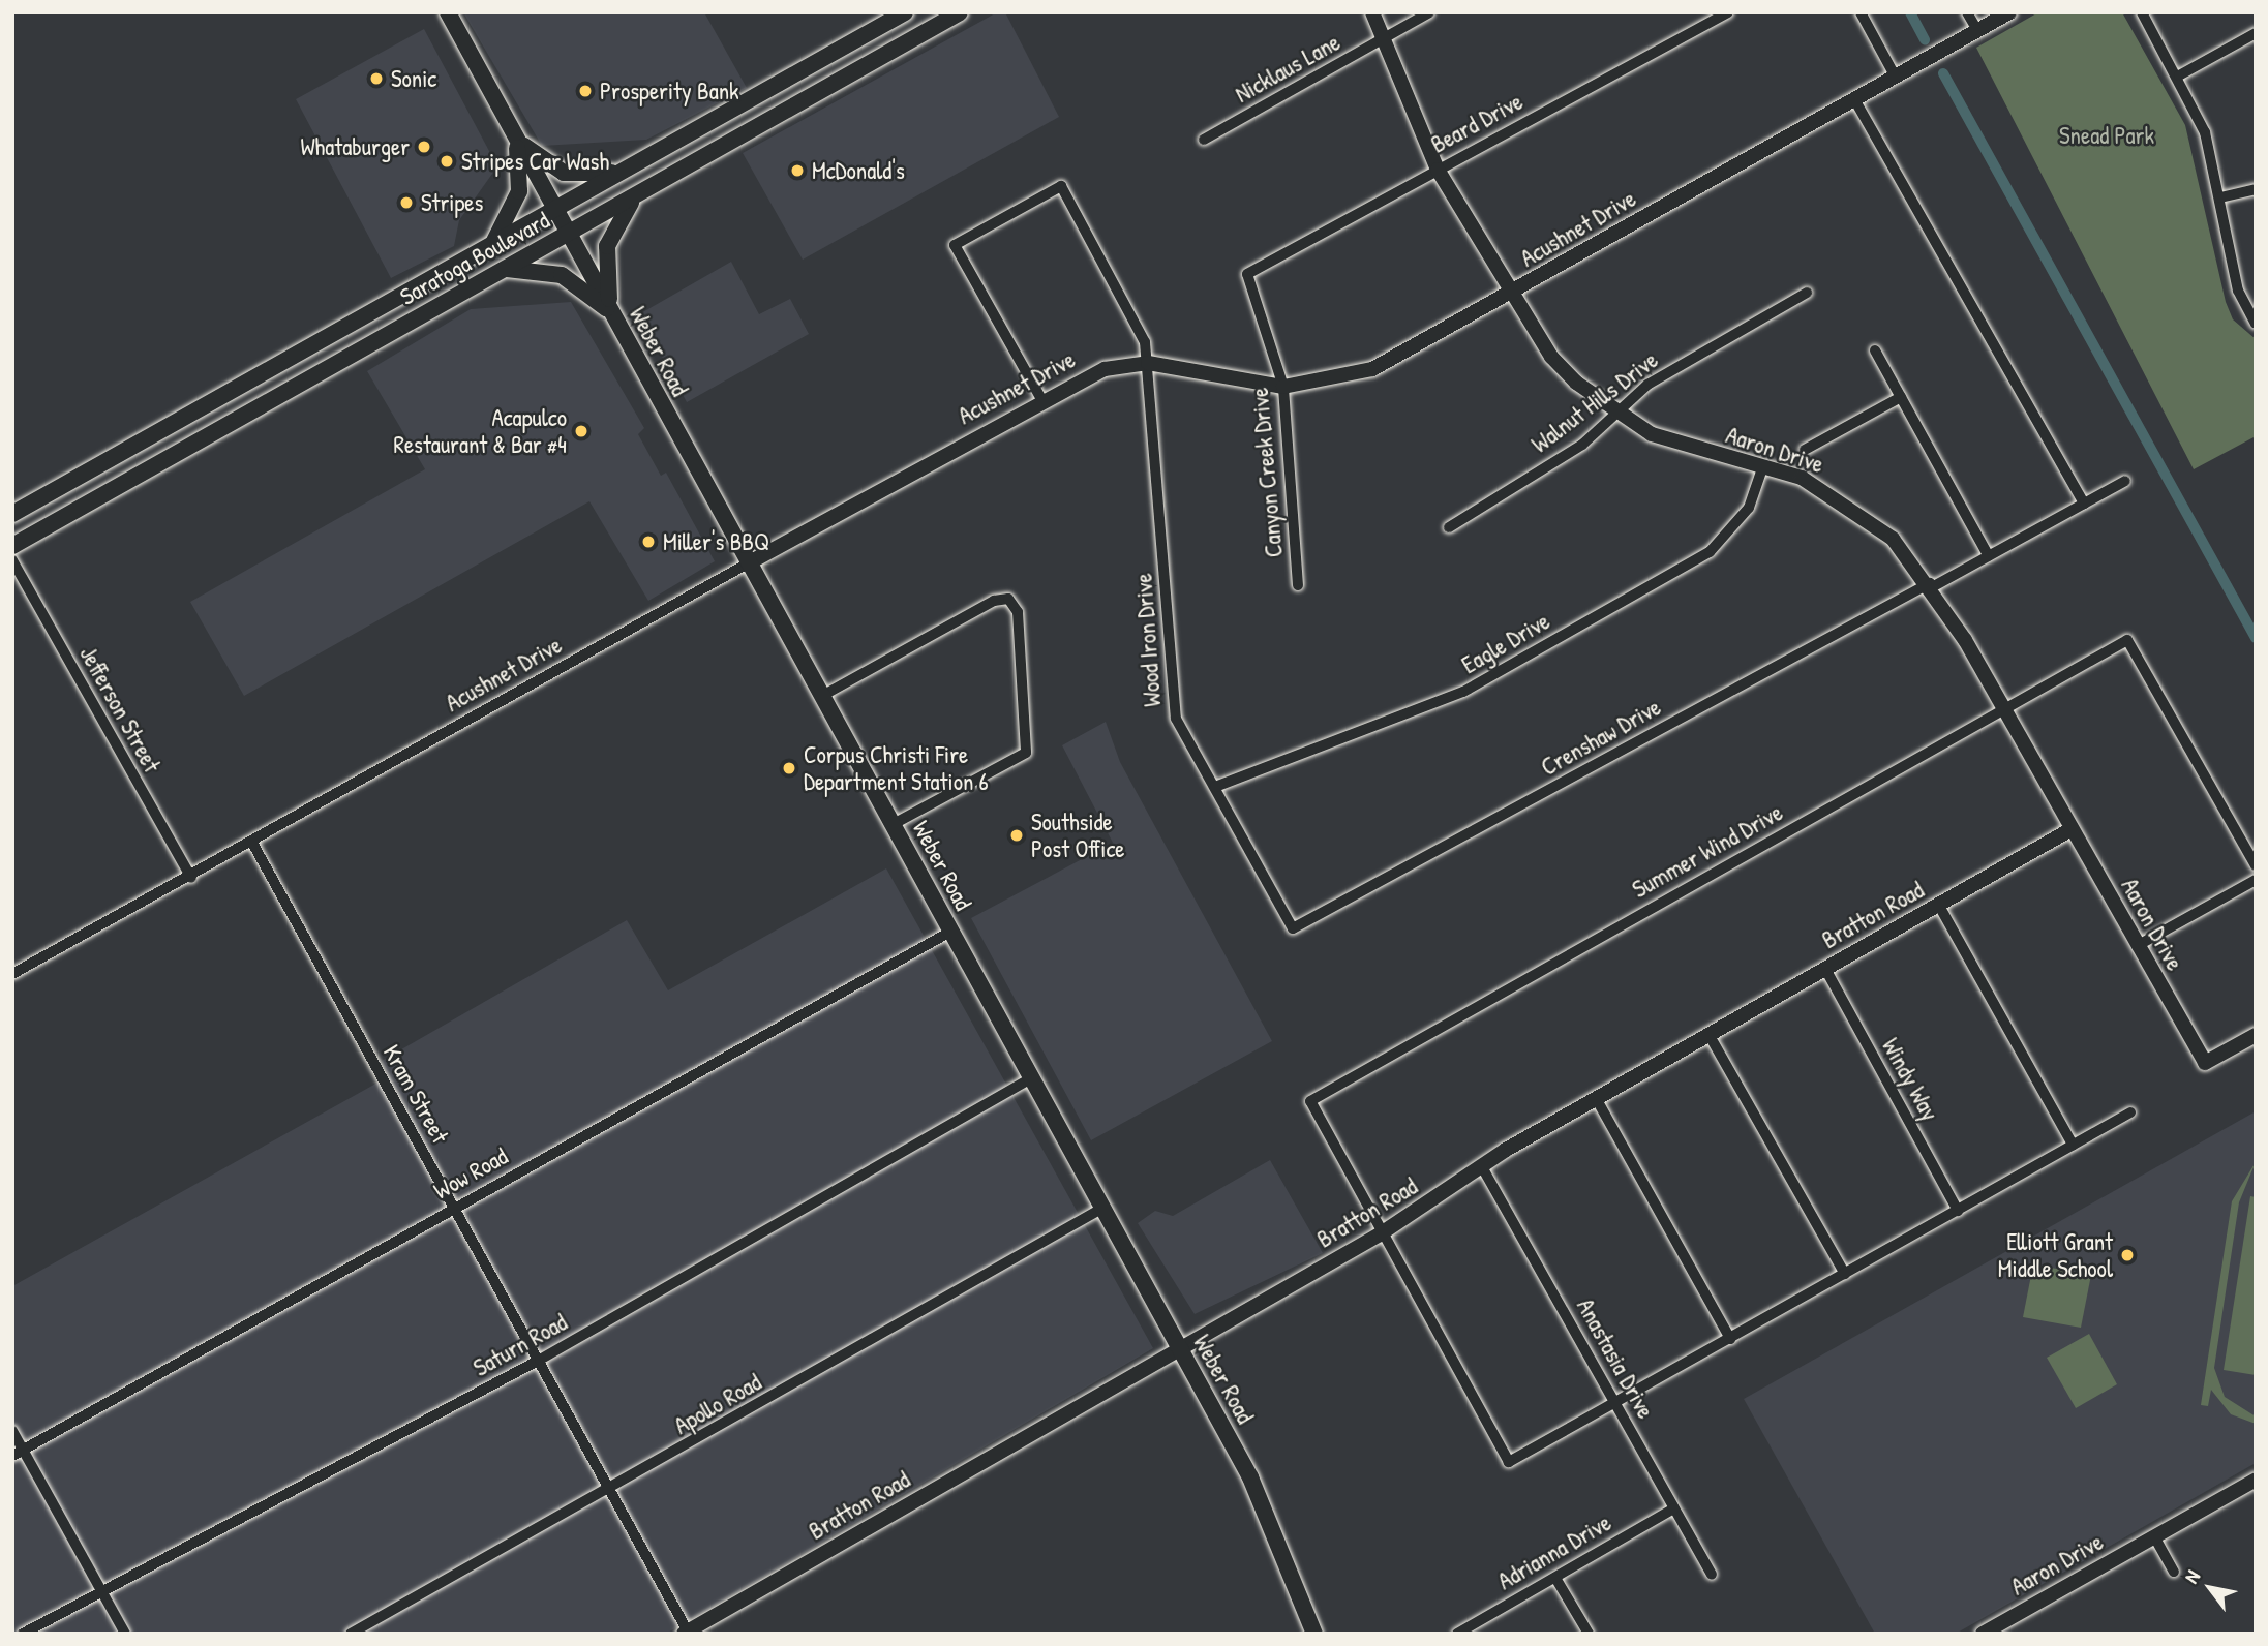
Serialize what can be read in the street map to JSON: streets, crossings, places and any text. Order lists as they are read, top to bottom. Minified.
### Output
{"streets":{"main road":["Saratoga Boulevard","Weber Road"],"street":["Nicklaus Lane","Beard Drive","Acushnet Drive","Walnut Hills Drive","Aaron Drive","Canyon Creek Drive","Wood Iron Drive","Eagle Drive","Jefferson Street","Crenshaw Drive","Summer Wind Drive","Bratton Road","Windy Way","Kram Street","Wow Road","Saturn Road","Anastasia Drive","Apollo Road","Adrianna Drive"]},"crossings":[["Nicklaus Lane","Aaron Drive"],["Beard Drive","Aaron Drive"],["Beard Drive","Canyon Creek Drive"],["Acushnet Drive","Weber Road"],["Acushnet Drive","Aaron Drive"],["Acushnet Drive","Canyon Creek Drive"],["Acushnet Drive","Wood Iron Drive"],["Acushnet Drive","Jefferson Street"],["Acushnet Drive","Kram Street"],["Saratoga Boulevard","Weber Road"],["Weber Road","Bratton Road"],["Weber Road","Wow Road"],["Weber Road","Saturn Road"],["Weber Road","Apollo Road"],["Walnut Hills Drive","Aaron Drive"],["Aaron Drive","Eagle Drive"],["Aaron Drive","Crenshaw Drive"],["Aaron Drive","Summer Wind Drive"],["Aaron Drive","Bratton Road"],["Wood Iron Drive","Eagle Drive"],["Wood Iron Drive","Crenshaw Drive"],["Summer Wind Drive","Bratton Road"],["Bratton Road","Windy Way"],["Bratton Road","Kram Street"],["Bratton Road","Anastasia Drive"],["Kram Street","Wow Road"],["Kram Street","Saturn Road"],["Kram Street","Apollo Road"],["Anastasia Drive","Adrianna Drive"]],"parks":["Snead Park"],"places":["Sonic","Prosperity Bank","Whataburger","Stripes Car Wash","McDonald's","Stripes","Acapulco Restaurant & Bar #4","Miller's BBQ","Corpus Christi Fire Department Station 6","Southside Post Office","Elliott Grant Middle School"],"north":"top left"}
